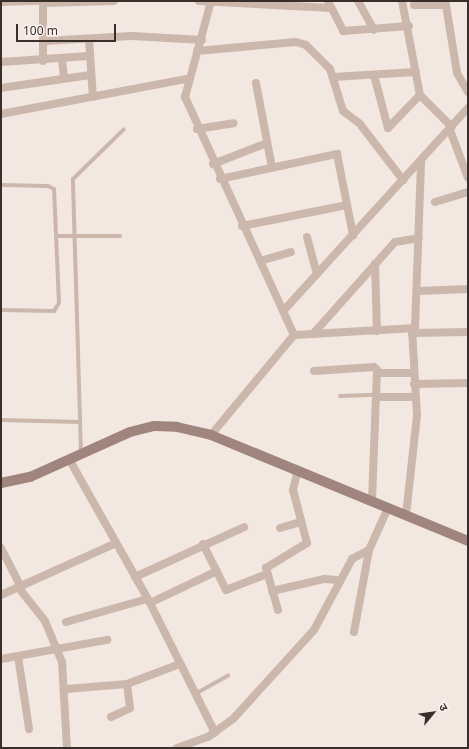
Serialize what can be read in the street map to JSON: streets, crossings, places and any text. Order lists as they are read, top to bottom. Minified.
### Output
{"scale_bar":"100 m","north":"top right"}
